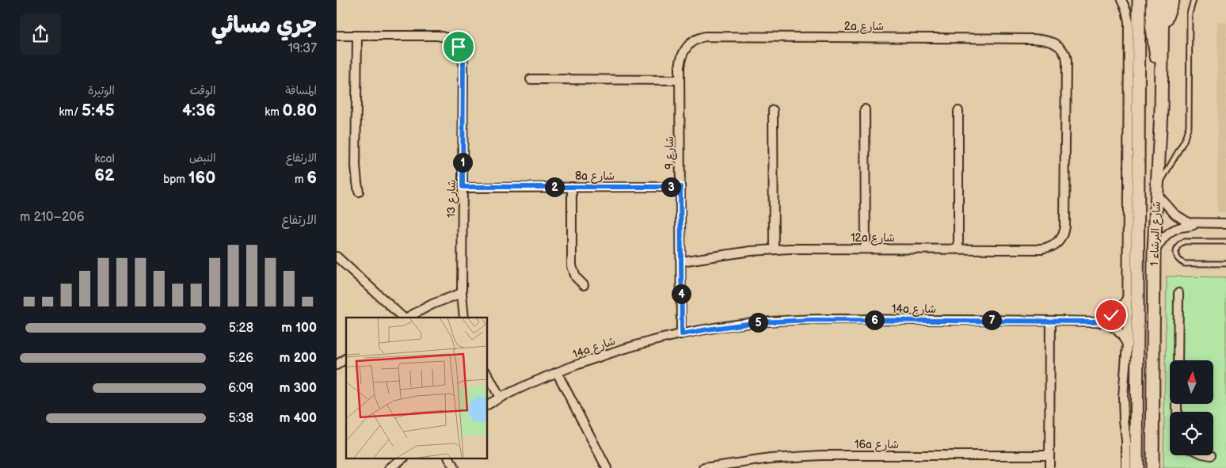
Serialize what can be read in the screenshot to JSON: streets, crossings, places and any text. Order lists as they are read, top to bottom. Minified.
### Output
{"streets":{"street":["2a شارع","شارع 9","8a شارع","شارع 13","شارع البرشاء 1","12a شارع","14a شارع","16a شارع"]},"crossings":[["2a شارع","شارع 9"],["2a شارع","12a شارع"],["شارع 9","8a شارع"],["شارع 9","12a شارع"],["شارع 9","14a شارع"],["8a شارع","شارع 13"],["شارع البرشاء 1","14a شارع"]],"north":"top","page":{"heading":["جري مسائي","19:37"],"stats":[["المسافة","0.80 km"],["الوقت","4:36"],["الوتيرة","5:45 /km"],["الارتفاع","6 m"],["النبض","160 bpm"],["kcal","62"]],"pins":["1","2","3","4","6","7","5"],"chart":["الارتفاع","206–210 m"],"list":[{"name":"100 m","note":"5:28"},{"name":"200 m","note":"5:26"},{"name":"300 m","note":"6:09"},{"name":"400 m","note":"5:38"}]}}
